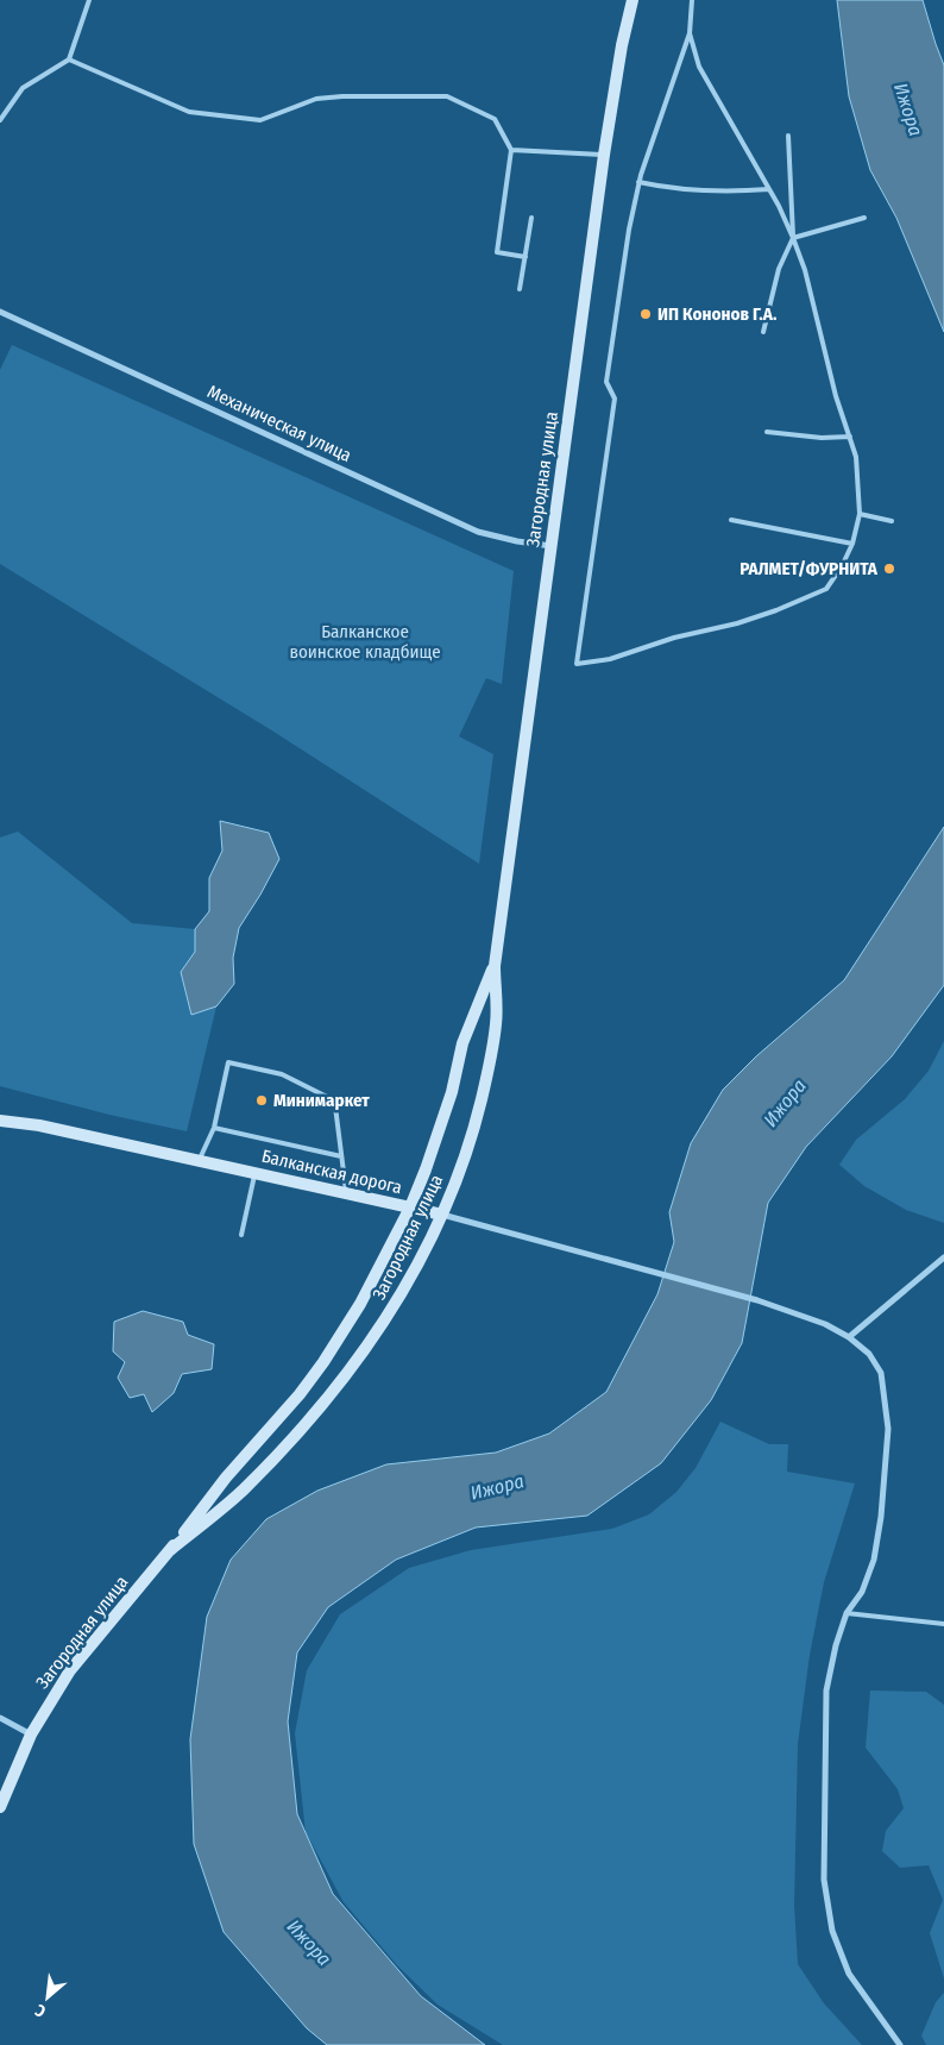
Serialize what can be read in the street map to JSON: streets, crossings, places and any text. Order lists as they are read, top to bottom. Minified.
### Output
{"streets":{"main road":["Загородная улица","Балканская дорога"],"street":["Механическая улица"]},"crossings":[["Механическая улица","Загородная улица"],["Загородная улица","Балканская дорога"]],"water":["Ижора"],"parks":["Балканское воинское кладбище"],"places":["ИП Кононов Г.А.","РАЛМЕТ/ФУРНИТА","Минимаркет"],"north":"bottom left"}
